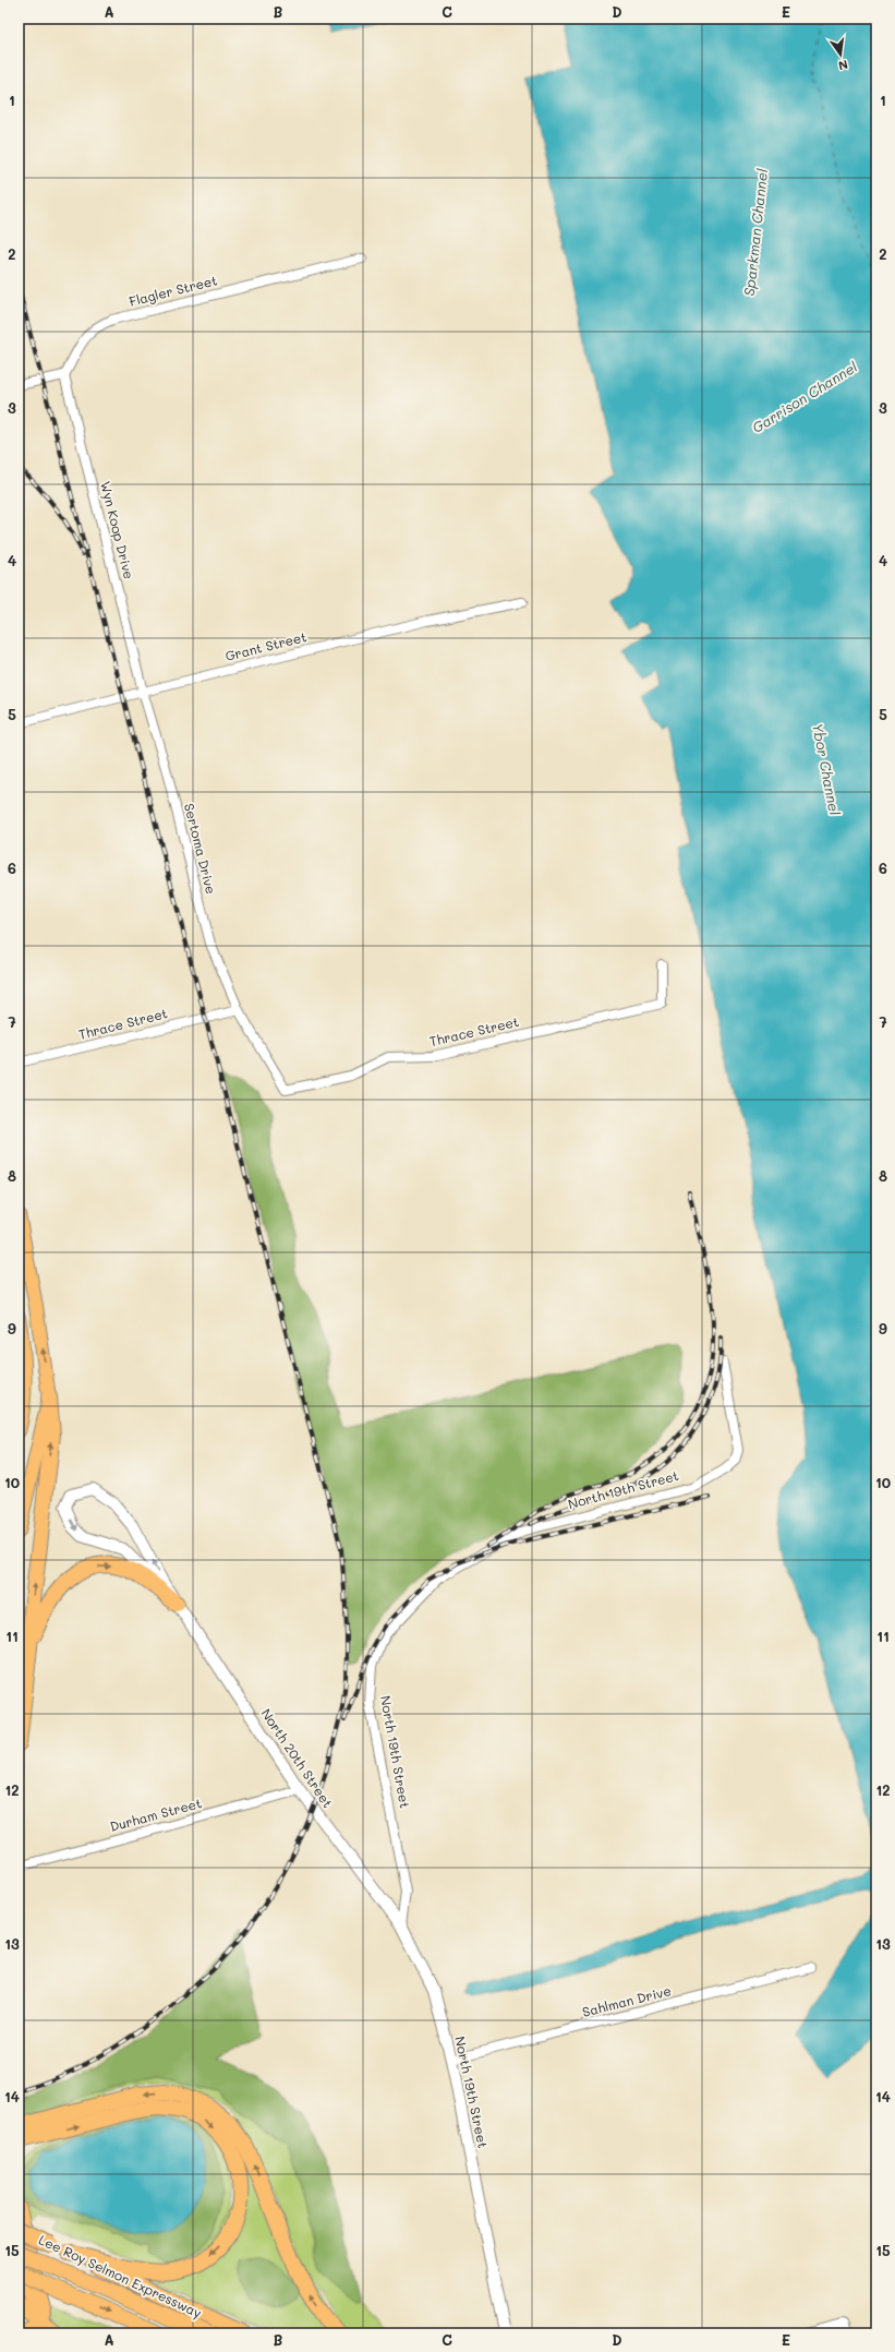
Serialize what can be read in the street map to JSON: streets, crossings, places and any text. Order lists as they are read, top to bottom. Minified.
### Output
{"streets":{"highway":["Lee Roy Selmon Expressway"],"street":["Flagler Street","Wyn Koop Drive","Grant Street","Sertoma Drive","Thrace Street","North 19th Street","North 20th Street","Durham Street","Sahlman Drive"]},"crossings":[["Flagler Street","Wyn Koop Drive"],["Wyn Koop Drive","Grant Street"],["Wyn Koop Drive","Sertoma Drive"],["Grant Street","Sertoma Drive"],["Sertoma Drive","Thrace Street"],["North 19th Street","North 20th Street"],["North 19th Street","Sahlman Drive"],["North 20th Street","Durham Street"]],"water":["Sparkman Channel","Garrison Channel","Ybor Channel"],"north":"bottom","grid":{"columns":["A","B","C","D","E"],"rows":["1","2","3","4","5","6","7","8","9","10","11","12","13","14","15"]}}
